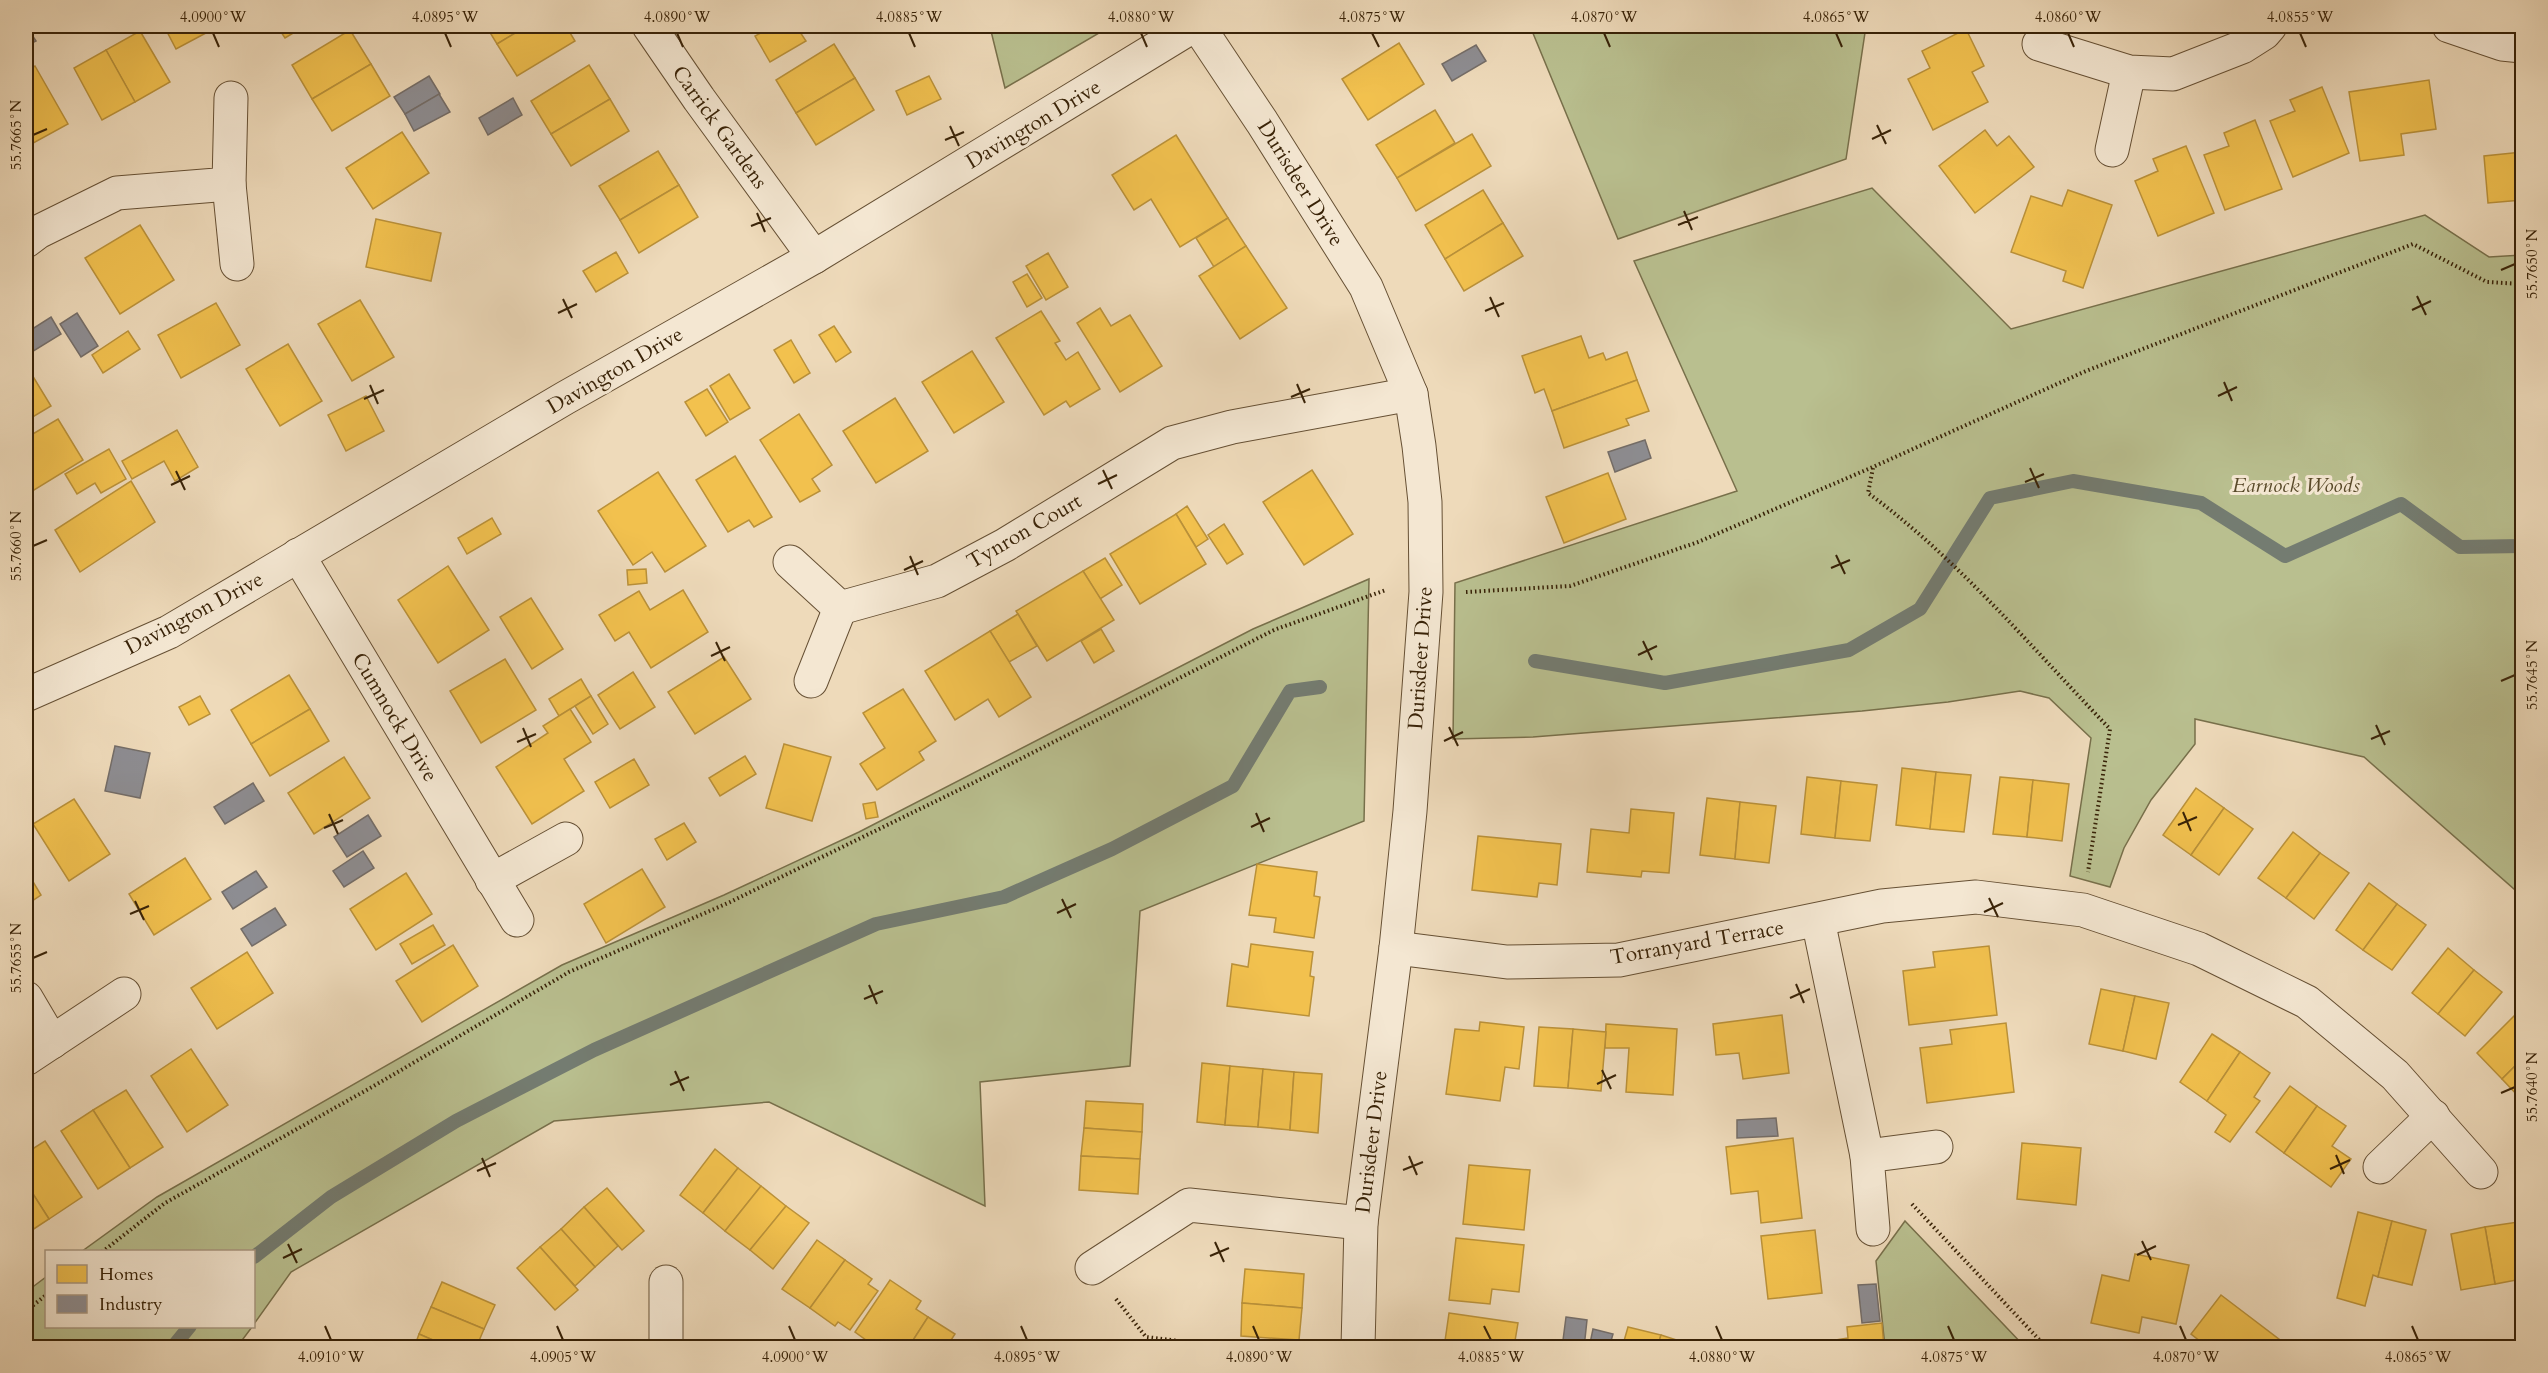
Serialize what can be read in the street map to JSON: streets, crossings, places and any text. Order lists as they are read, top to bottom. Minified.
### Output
{"streets":{"street":["Davington Drive","Carrick Gardens","Durisdeer Drive","Tynron Court","Cumnock Drive","Torranyard Terrace"]},"crossings":[["Davington Drive","Carrick Gardens"],["Davington Drive","Cumnock Drive"],["Durisdeer Drive","Tynron Court"],["Durisdeer Drive","Torranyard Terrace"]],"parks":["Earnock Woods"],"legend":["Homes","Industry"],"coordinates":["4.0900°W","4.0895°W","4.0890°W","4.0885°W","4.0880°W","4.0875°W","4.0870°W","4.0865°W","4.0860°W","4.0855°W","55.7665°N","55.7650°N","55.7660°N","55.7645°N","55.7655°N","55.7640°N","4.0910°W","4.0905°W"]}
